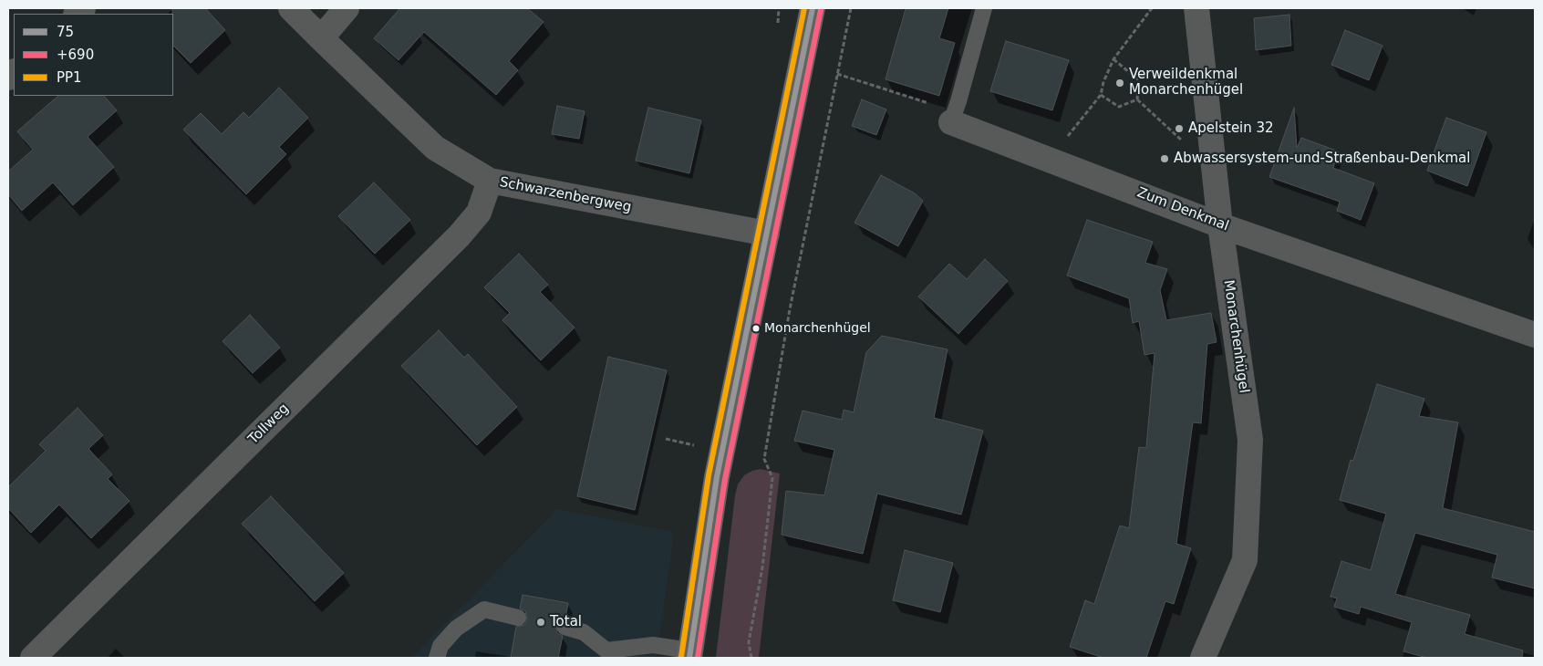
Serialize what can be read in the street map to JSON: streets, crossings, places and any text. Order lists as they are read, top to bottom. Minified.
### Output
{"streets":{"street":["Schwarzenbergweg","Zum Denkmal","Monarchenhügel","Tollweg"]},"crossings":[["Schwarzenbergweg","Tollweg"],["Zum Denkmal","Monarchenhügel"]],"places":["Verweildenkmal Monarchenhügel","Apelstein 32","Abwassersystem-und-Straßenbau-Denkmal","Monarchenhügel","Total"],"lines":["transit line 75","transit line PP1","transit line +690"],"legend":["75","+690","PP1"]}
